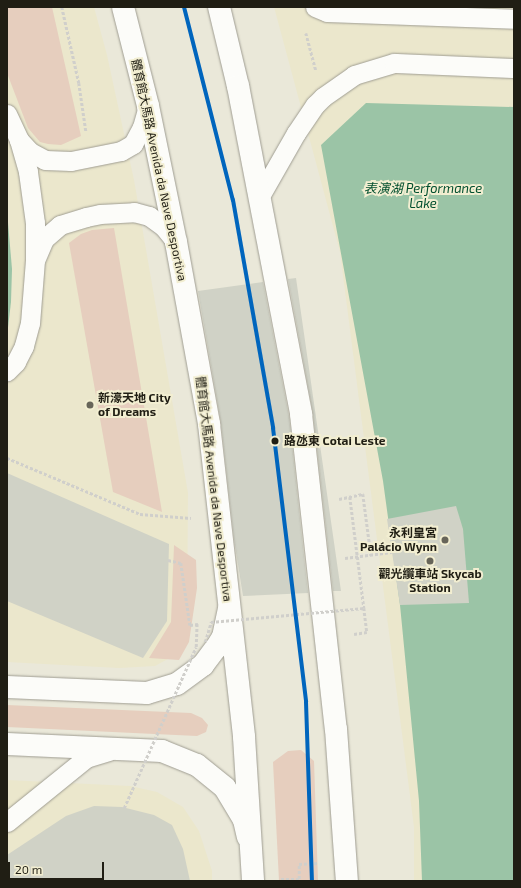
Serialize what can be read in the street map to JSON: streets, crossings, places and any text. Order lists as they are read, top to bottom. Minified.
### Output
{"streets":{"main road":["體育館大馬路 Avenida da Nave Desportiva"]},"water":["表演湖 Performance Lake"],"places":["新濠天地 City of Dreams","路氹東 Cotai Leste","永利皇宮 Palácio Wynn","觀光纜車站 Skycab Station"],"scale_bar":"20 m"}
